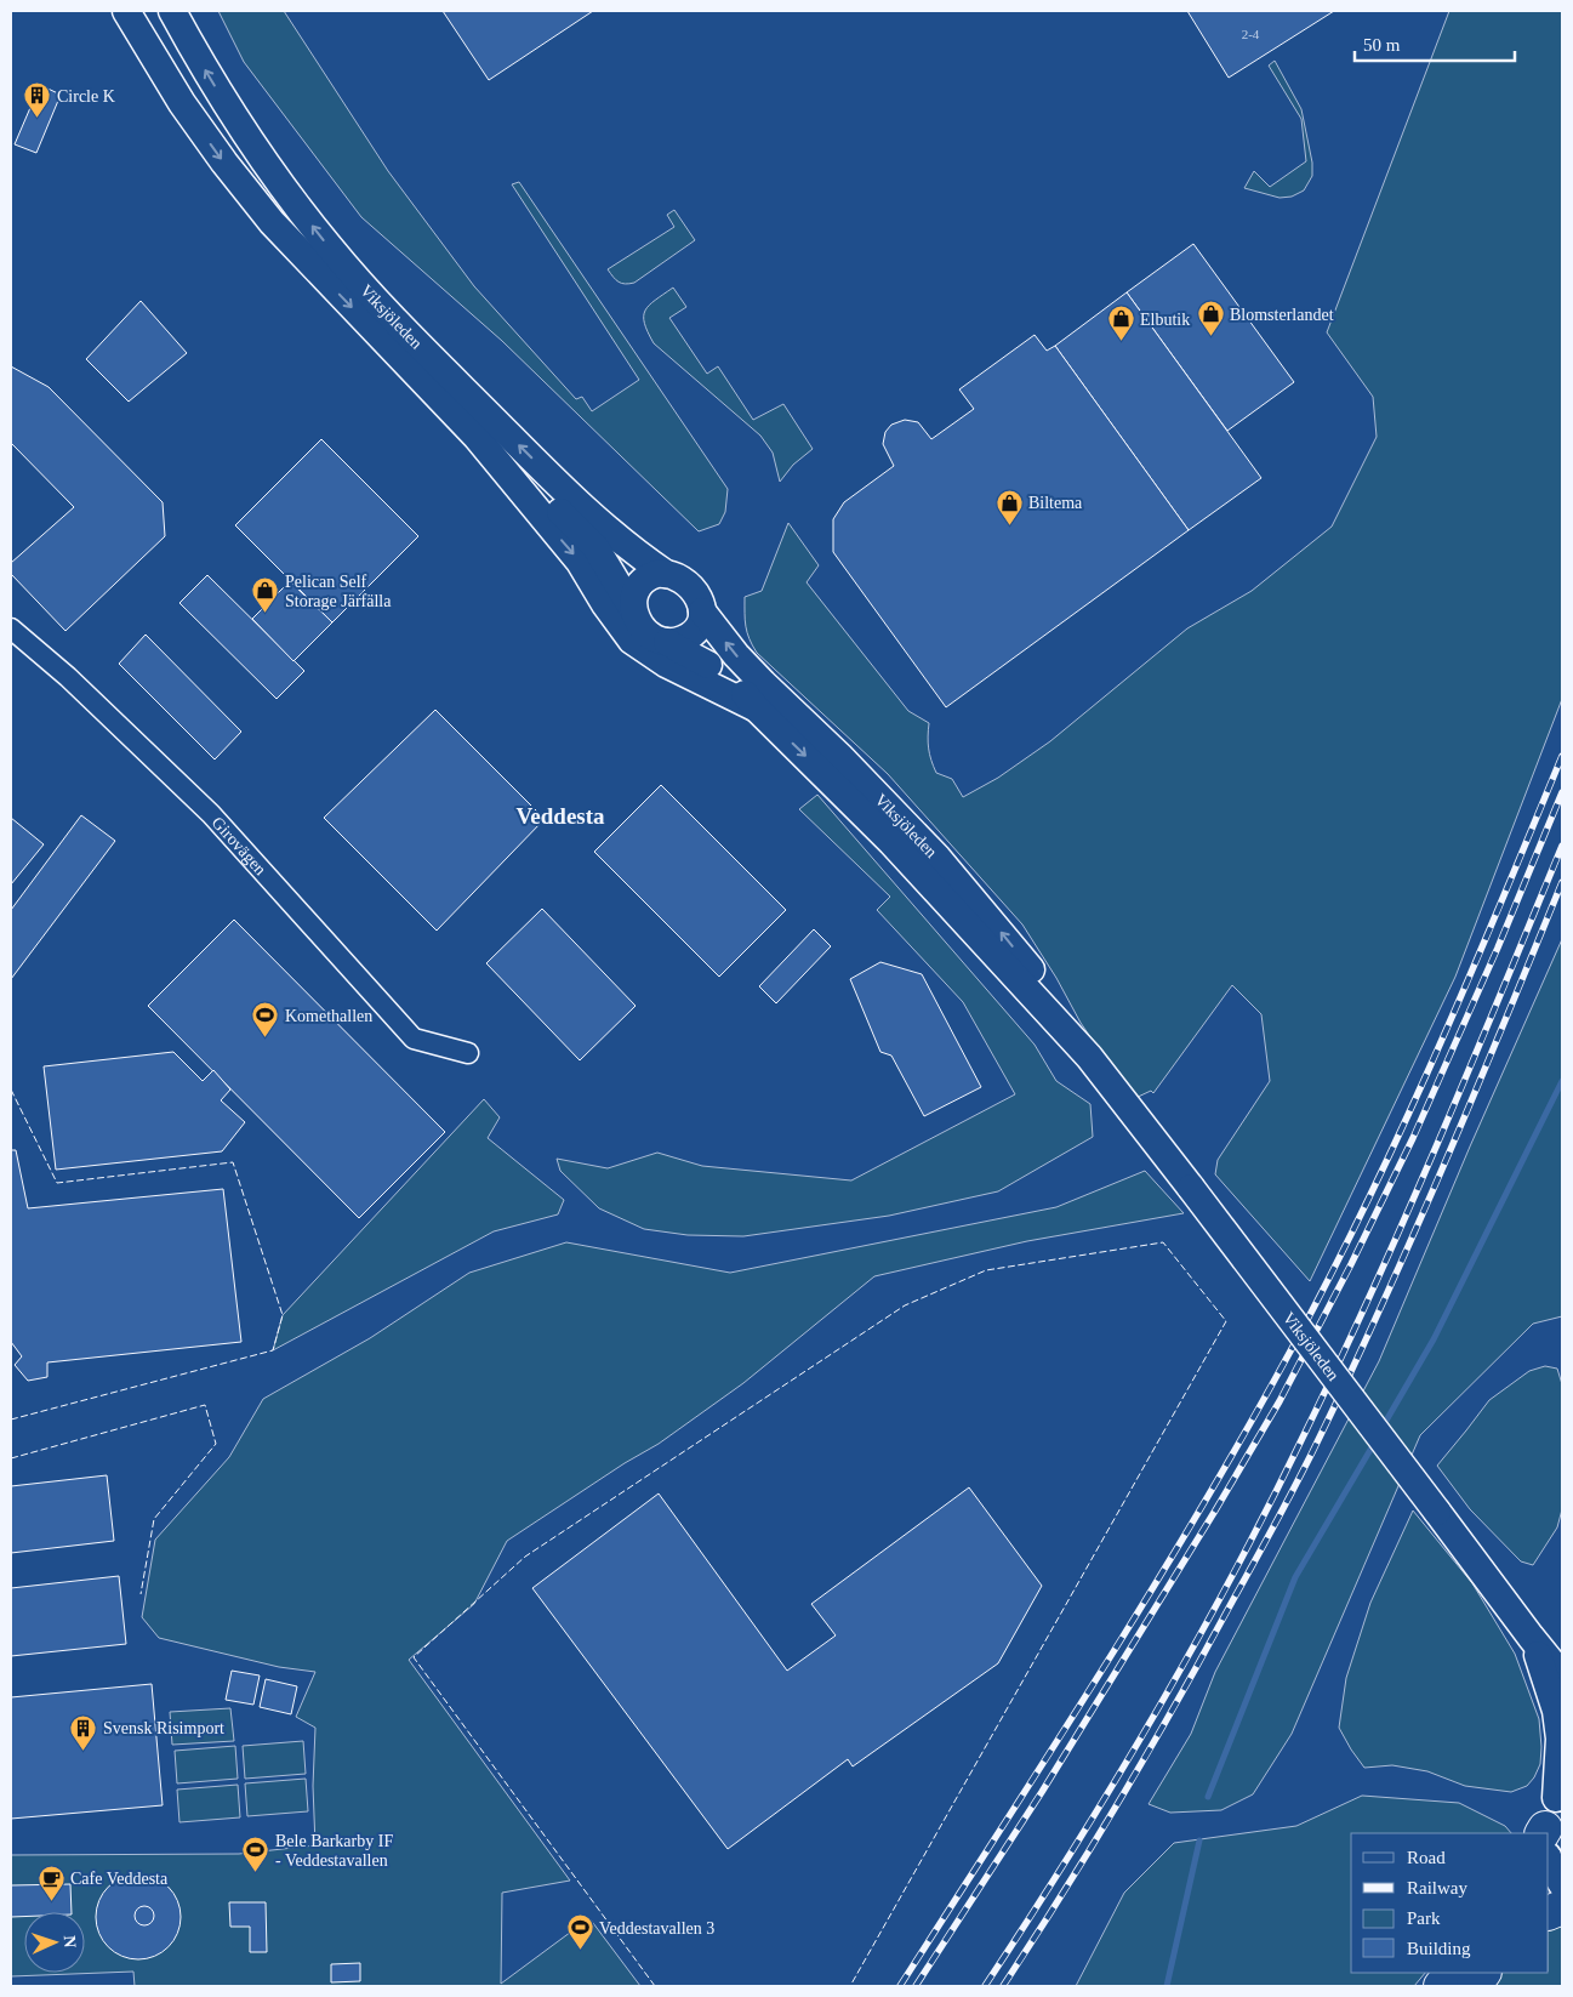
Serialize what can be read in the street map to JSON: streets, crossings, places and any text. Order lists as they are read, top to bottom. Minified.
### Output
{"streets":{"main road":["Viksjöleden"],"street":["Girovägen"]},"districts":["Veddesta"],"places":{"building":["Circle K","Svensk Risimport"],"shop":["Blomsterlandet","Elbutik","Biltema","Pelican Self Storage Järfälla"],"sports":["Komethallen","Bele Barkarby IF - Veddestavallen","Veddestavallen 3"],"cafe":["Cafe Veddesta"]},"house_numbers":["2-4"],"legend":["Road","Railway","Park","Building"],"scale_bar":"50 m","north":"right"}
